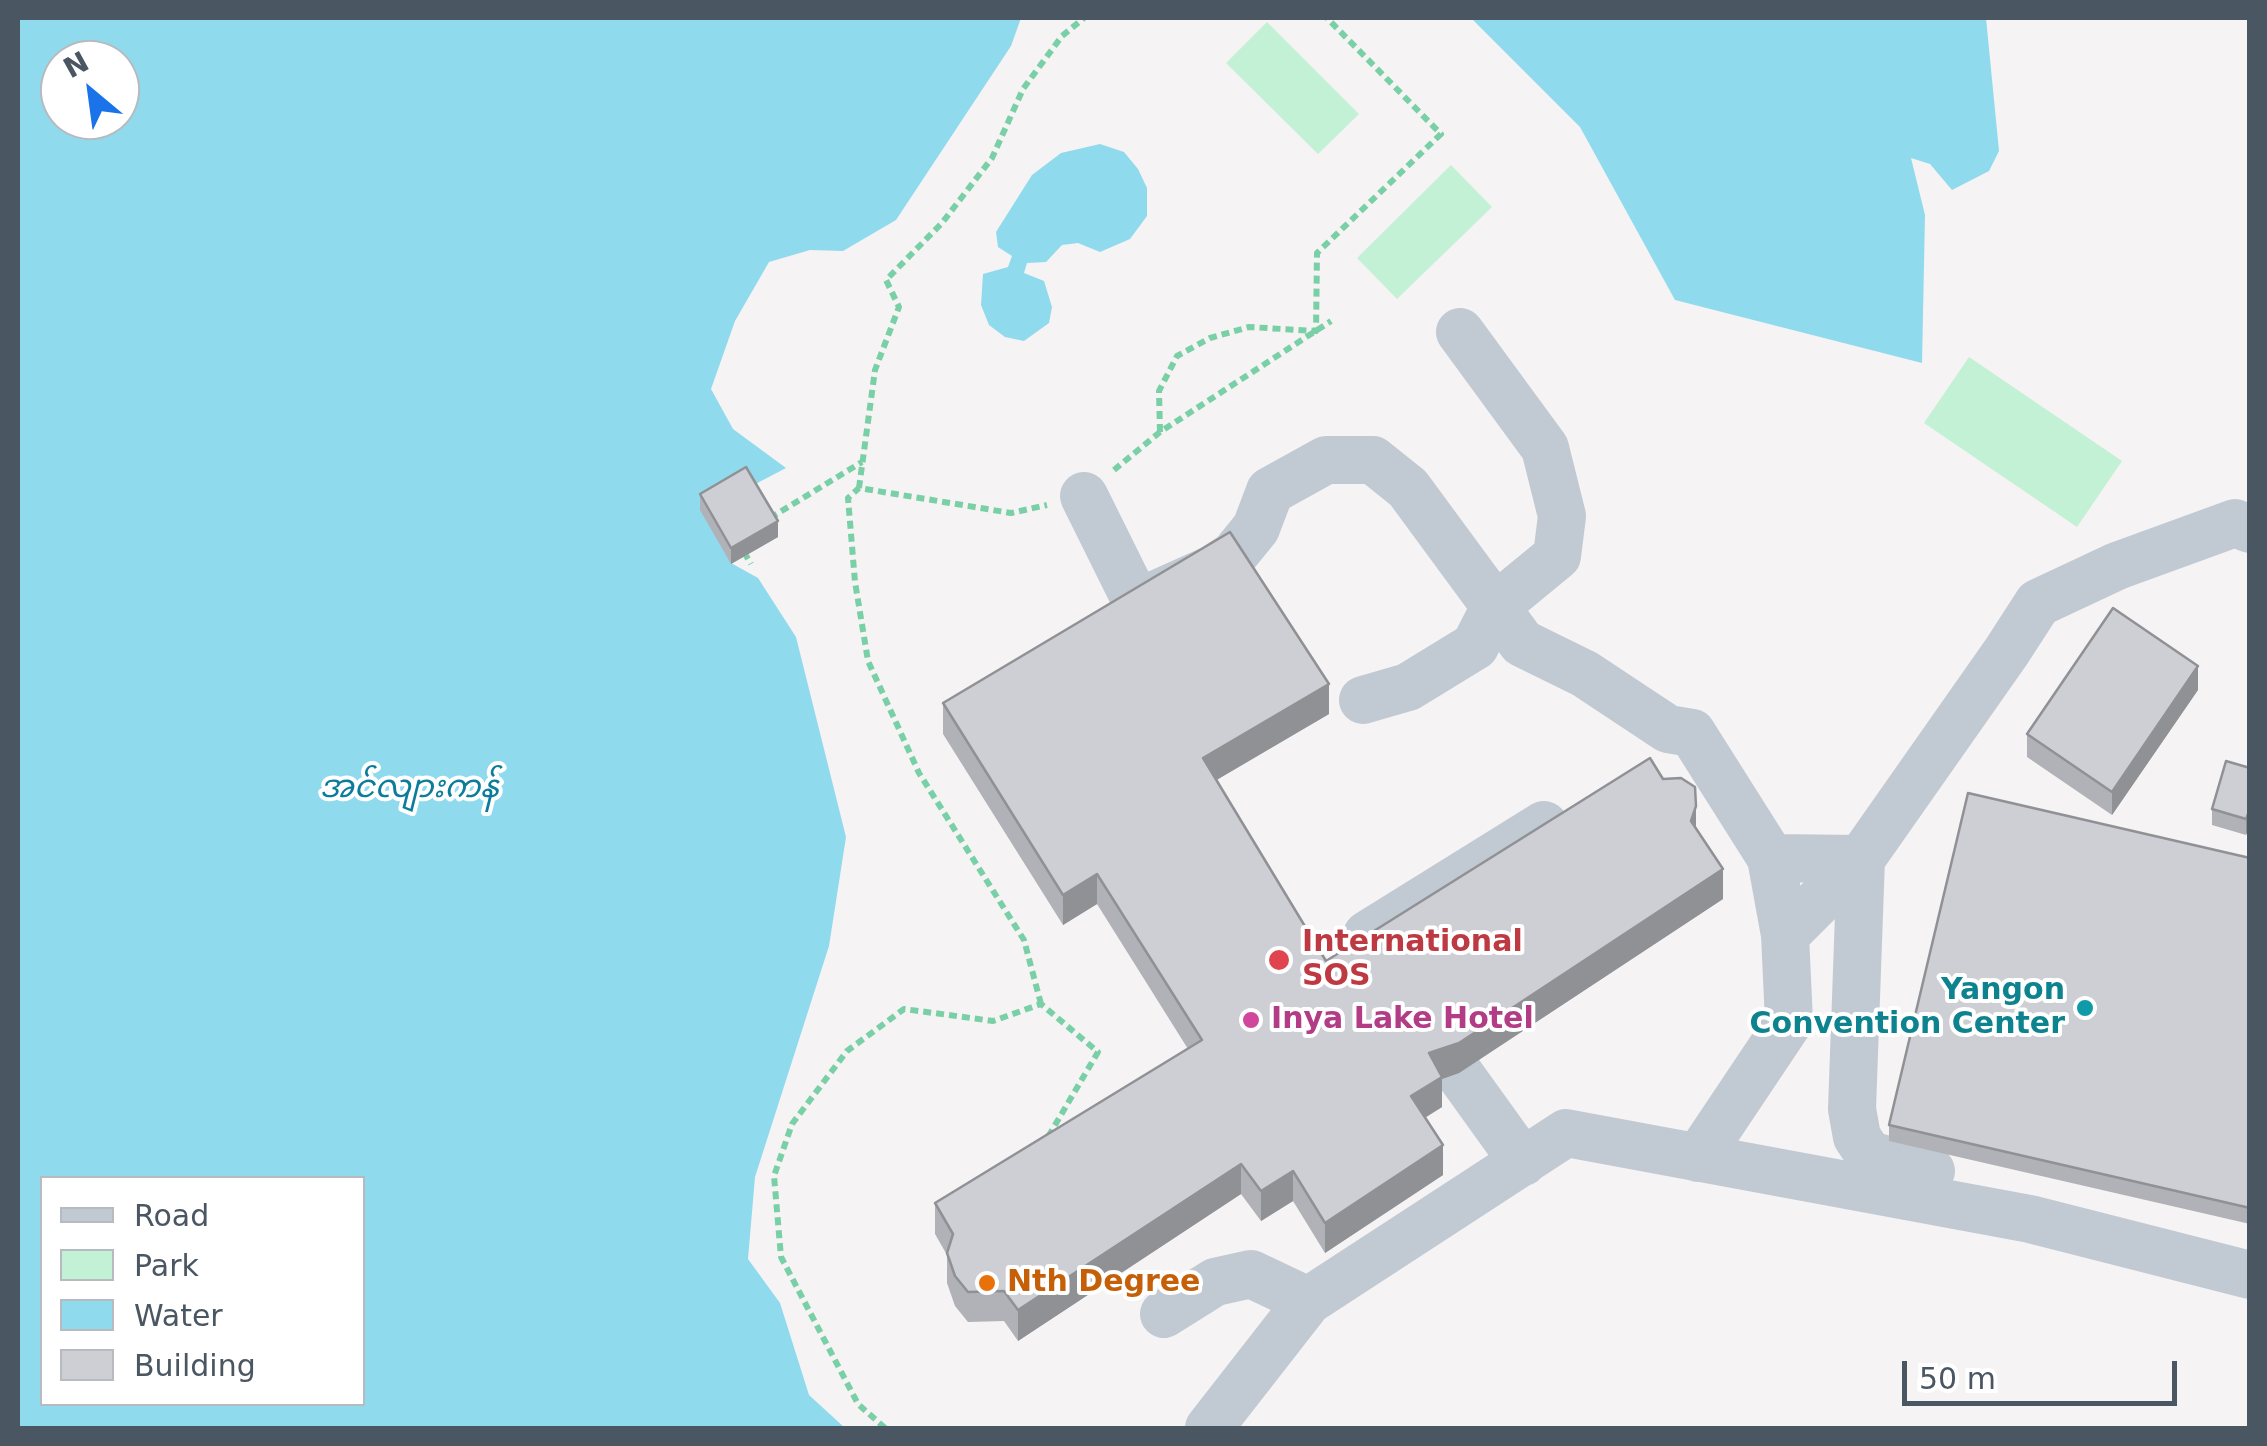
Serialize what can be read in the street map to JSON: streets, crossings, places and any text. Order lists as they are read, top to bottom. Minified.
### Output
{"water":["အင်လျားကန်"],"places":["International SOS","Yangon Convention Center","Inya Lake Hotel","Nth Degree"],"legend":["Road","Park","Water","Building"],"scale_bar":"50 m","north":"top left"}
